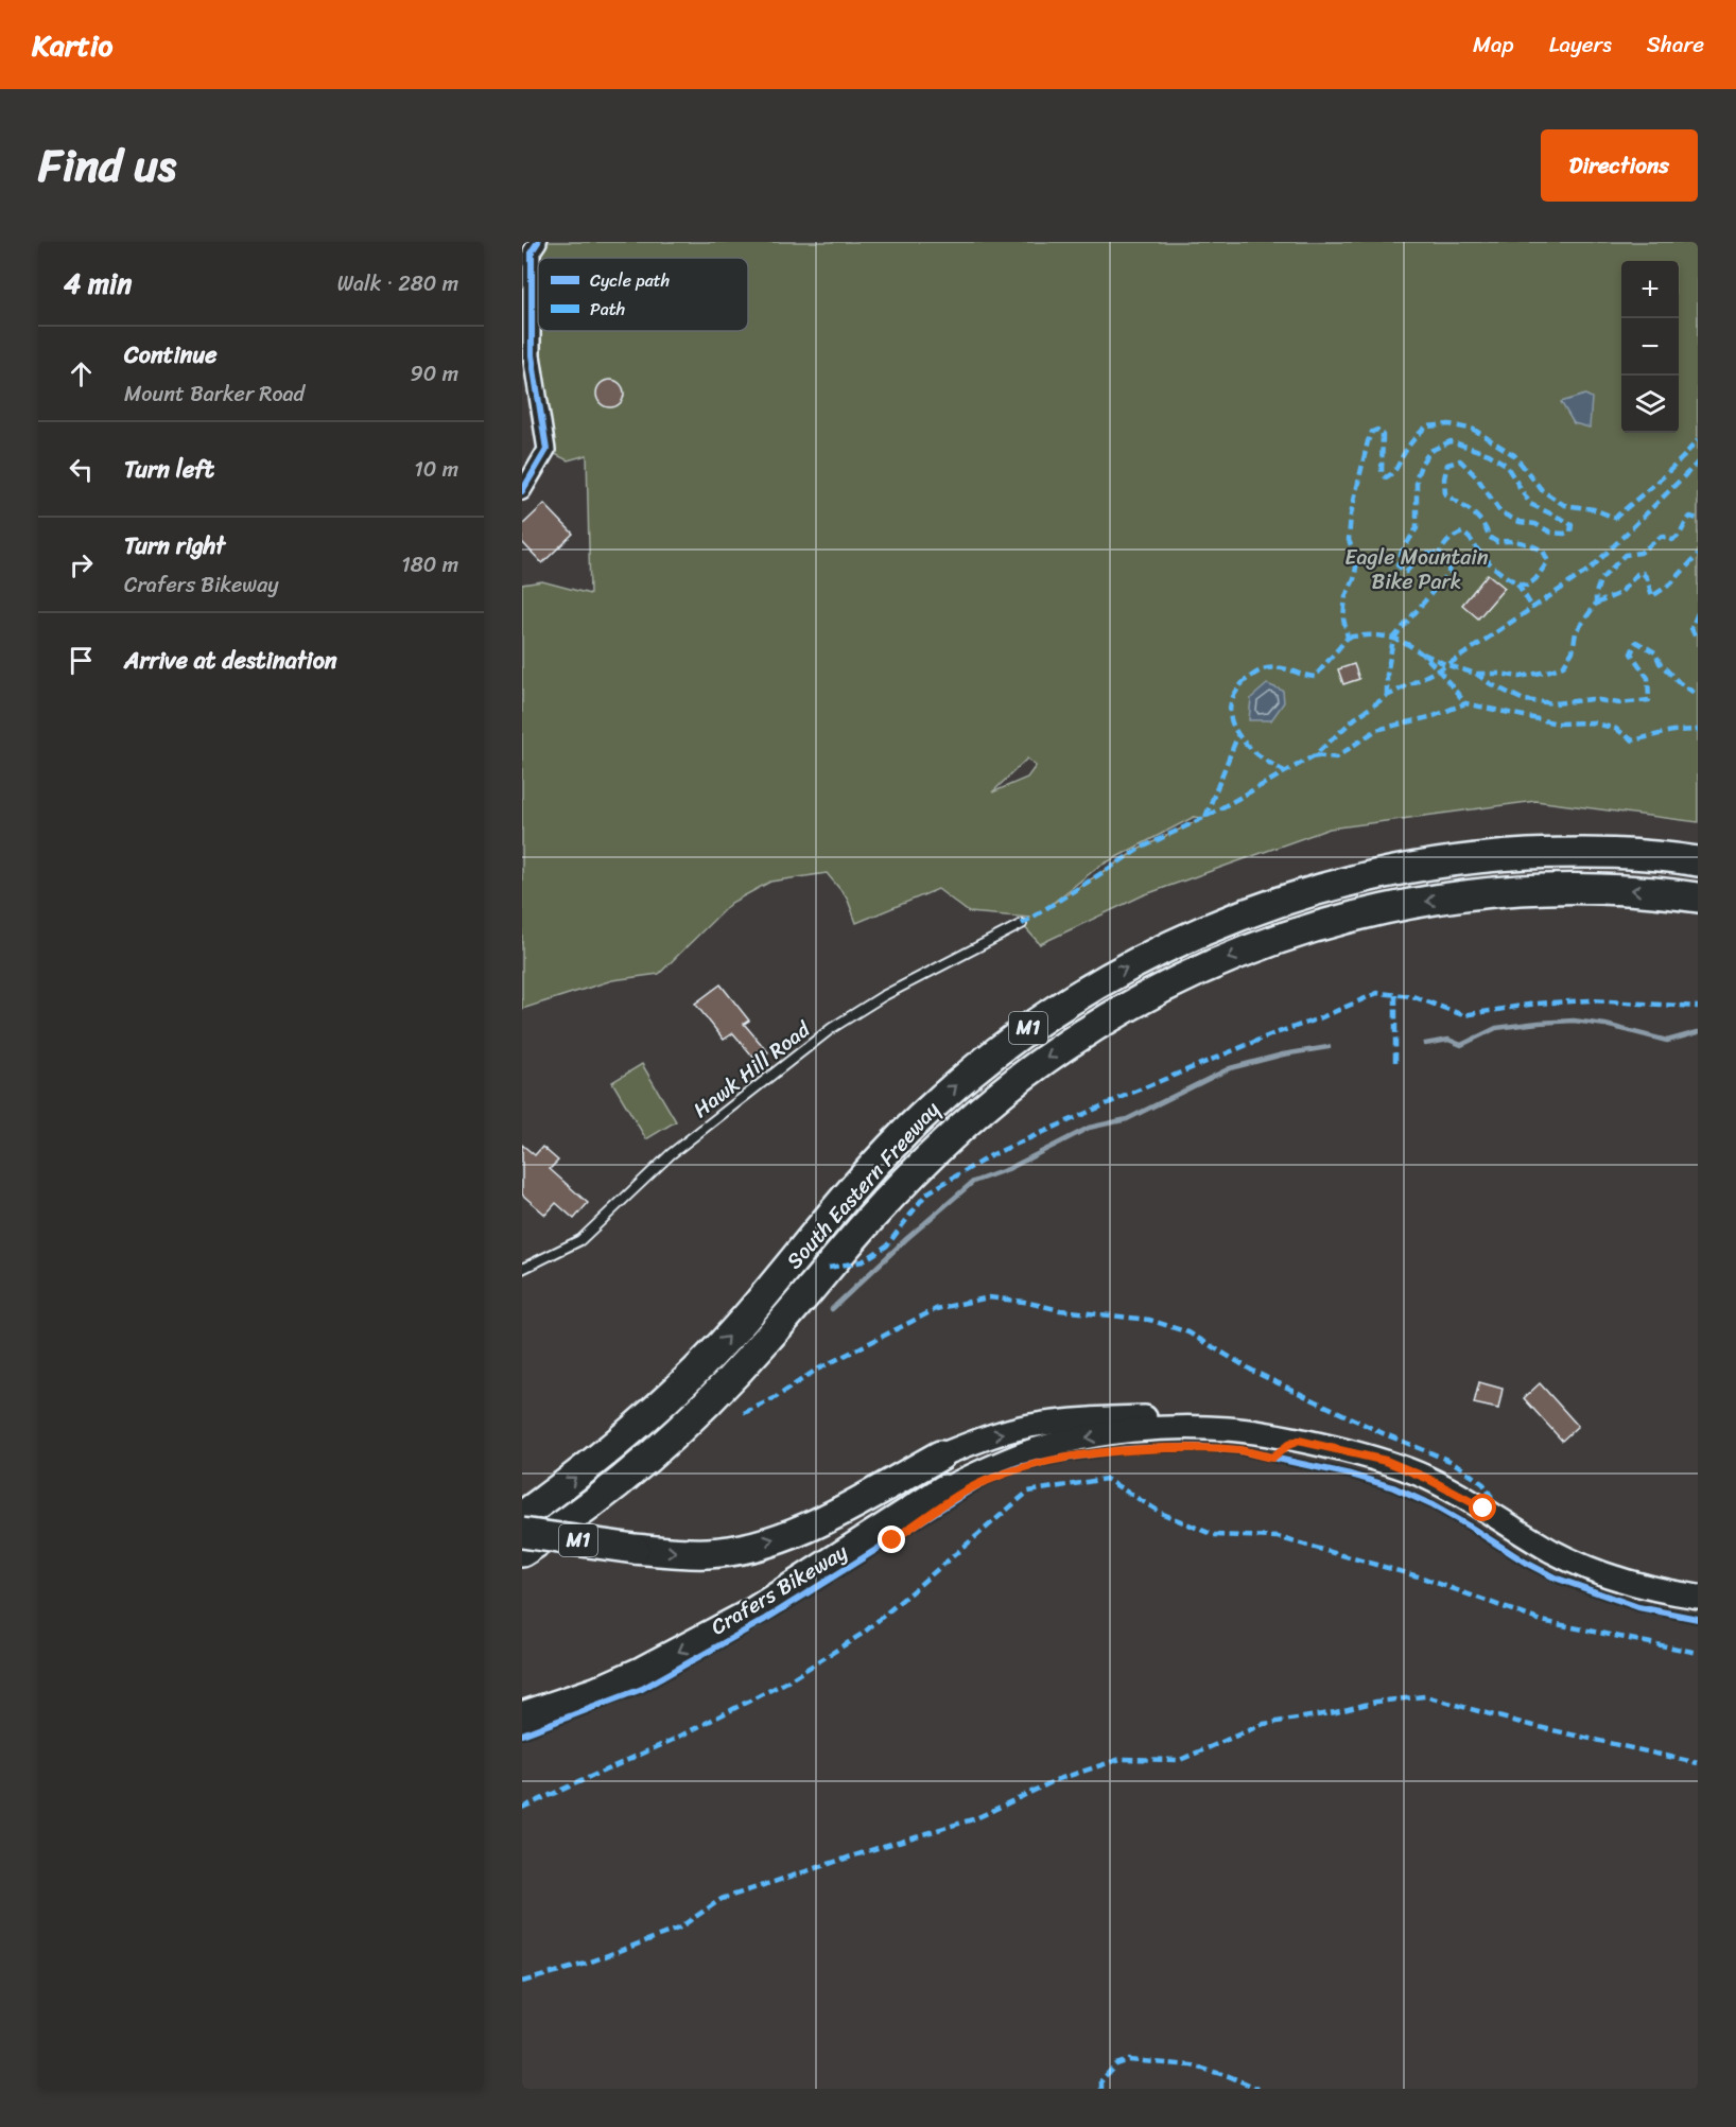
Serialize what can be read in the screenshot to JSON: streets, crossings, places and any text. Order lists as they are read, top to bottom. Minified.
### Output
{"streets":{"highway":["M1","South Eastern Freeway"],"lane":["Hawk Hill Road"],"cycle path":["Crafers Bikeway"]},"parks":["Eagle Mountain Bike Park"],"legend":["Cycle path","Path"],"page":{"header":"Kartio","nav":["Map","Layers","Share"],"title":"Find us","buttons":"Directions","heading":["4 min","Walk · 280 m"],"map_buttons":["+","−"],"list":[["Continue","Mount Barker Road","90 m"],["Turn left","10 m"],["Turn right","Crafers Bikeway","180 m"],"Arrive at destination"]}}
